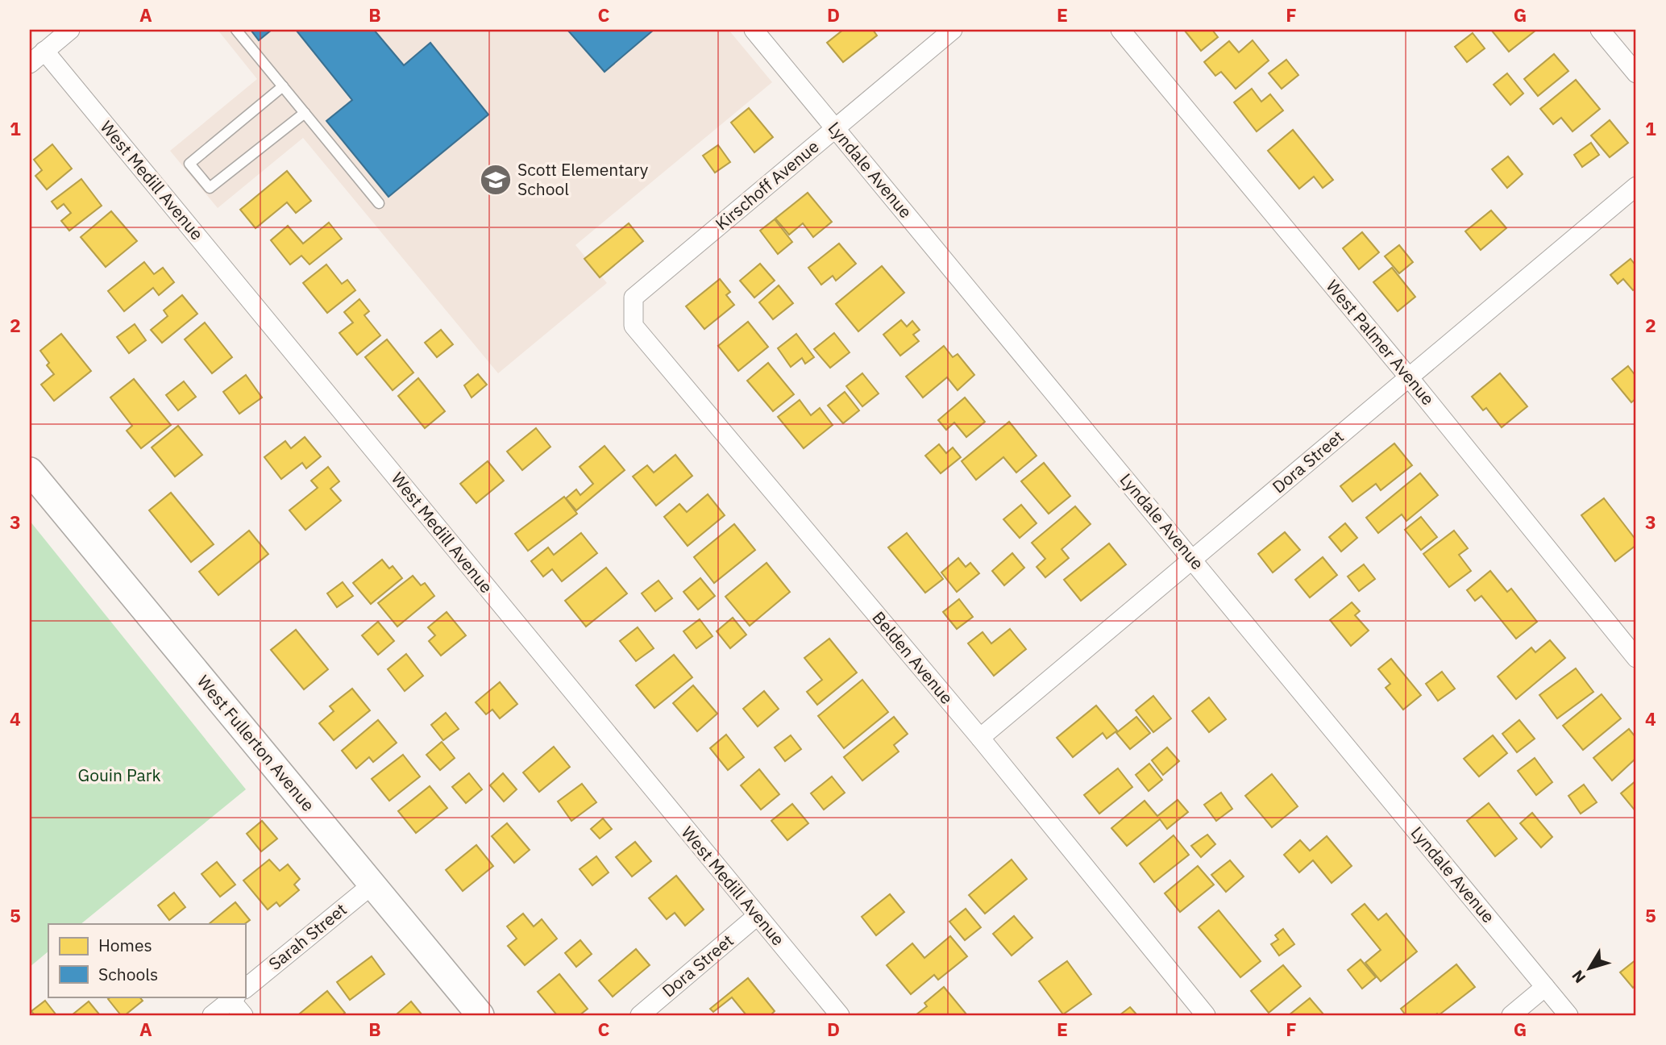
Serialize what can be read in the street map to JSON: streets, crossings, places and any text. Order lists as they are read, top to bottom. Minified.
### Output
{"streets":{"street":["Lyndale Avenue","West Medill Avenue","Kirschoff Avenue","West Palmer Avenue","Dora Street","Belden Avenue","West Fullerton Avenue","Sarah Street"]},"crossings":[["Lyndale Avenue","Kirschoff Avenue"],["Lyndale Avenue","Dora Street"],["West Medill Avenue","Dora Street"],["Kirschoff Avenue","Belden Avenue"],["West Palmer Avenue","Dora Street"],["Dora Street","Belden Avenue"],["West Fullerton Avenue","Sarah Street"]],"parks":["Gouin Park"],"places":{"school or university":["Scott Elementary School"]},"legend":["Homes","Schools"],"north":"bottom left","grid":{"columns":["A","B","C","D","E","F","G"],"rows":["1","2","3","4","5"]}}
